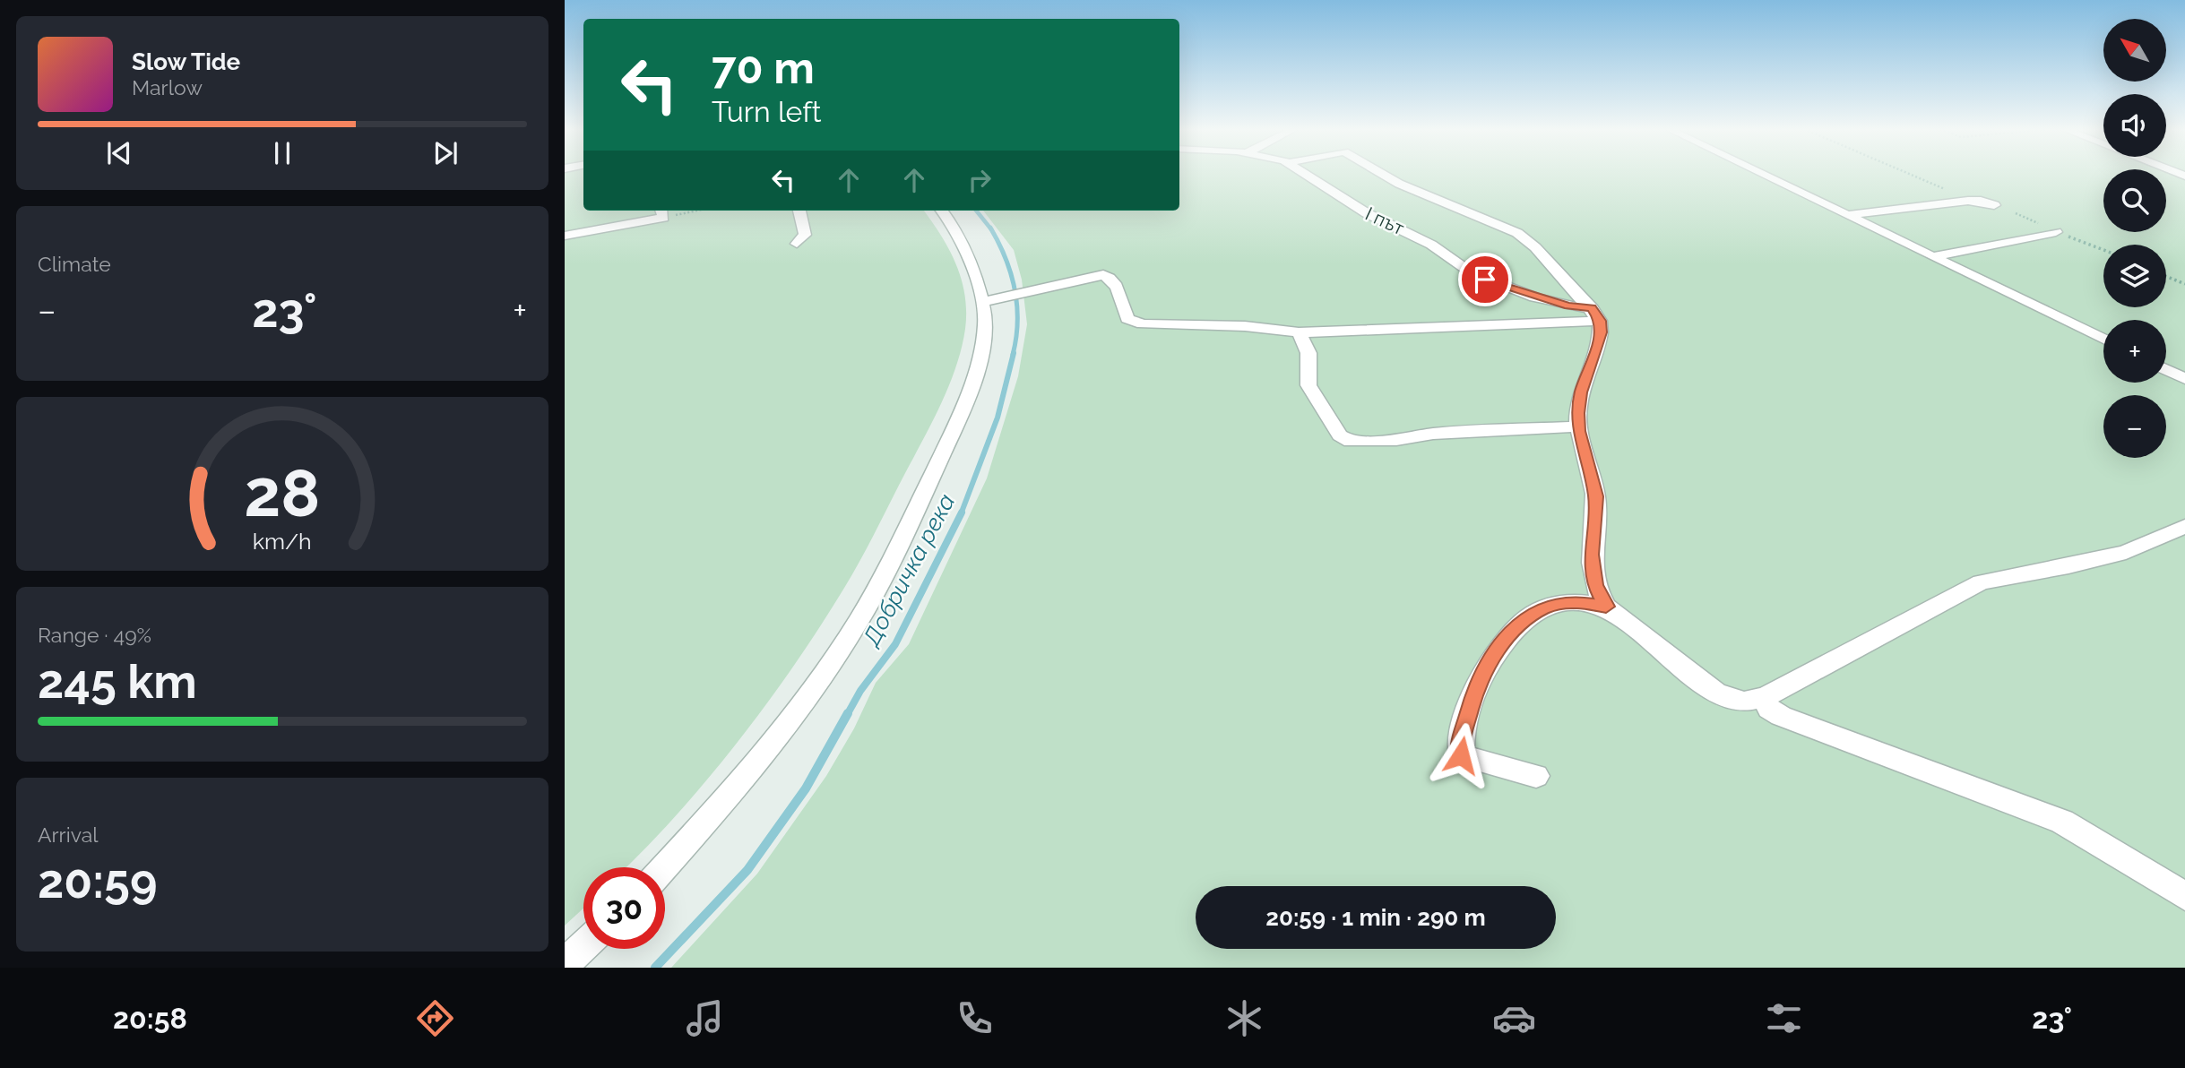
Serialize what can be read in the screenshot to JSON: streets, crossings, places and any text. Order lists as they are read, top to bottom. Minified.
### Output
{"streets":{"street":["І път"]},"water":["Добричка река"],"north":"top left","page":{"map_buttons":["+","−"],"turn":["70 m","Turn left"],"song":["Slow Tide","Marlow"],"tile":["Climate",["Range · 49%","245 km"],["Arrival","20:59"]],"heat":["−","23°","+"],"limit":"30","trip":"20:59 · 1 min · 290 m","tabs":["20:58","23°"],"gauge":["28","km/h"]}}
